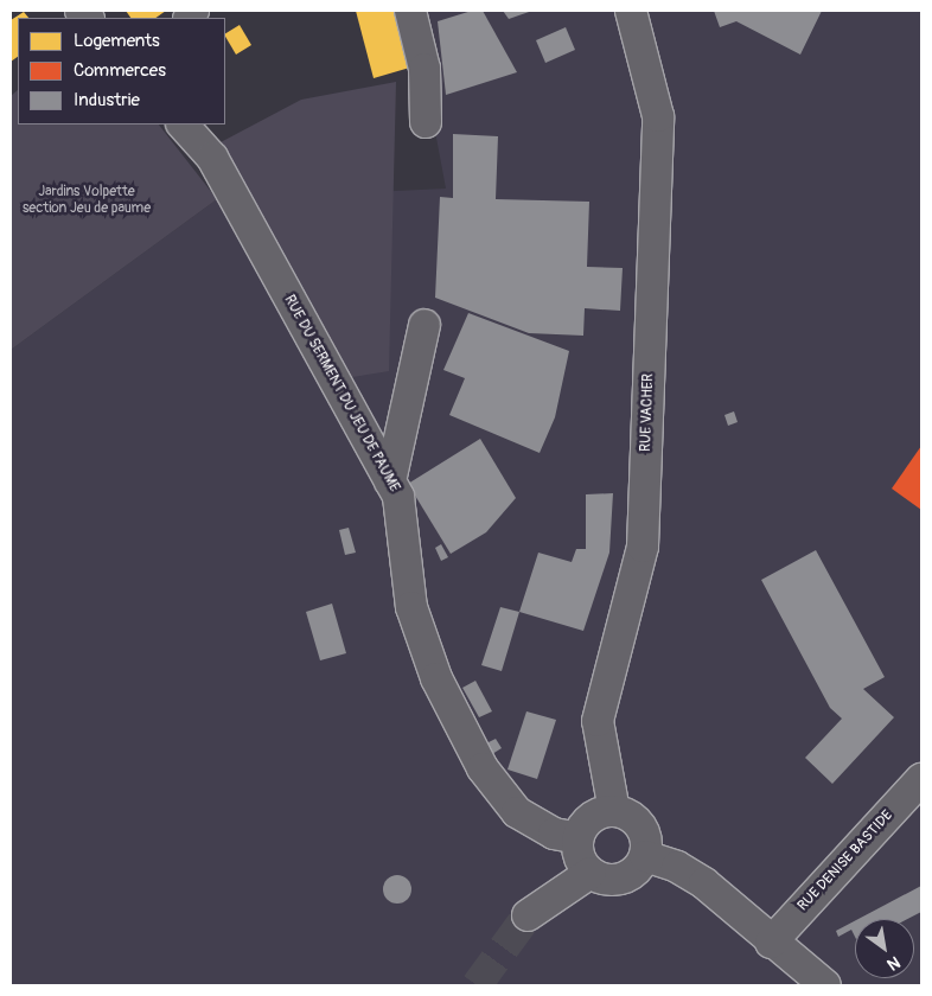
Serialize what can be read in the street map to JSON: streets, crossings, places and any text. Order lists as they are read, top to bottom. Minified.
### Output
{"streets":{"street":["RUE DU SERMENT DU JEU DE PAUME","RUE VACHER","RUE DENISE BASTIDE"]},"crossings":[["RUE DU SERMENT DU JEU DE PAUME","RUE VACHER"]],"parks":["Jardins Volpette section Jeu de paume"],"legend":["Logements","Commerces","Industrie"],"north":"bottom right"}
